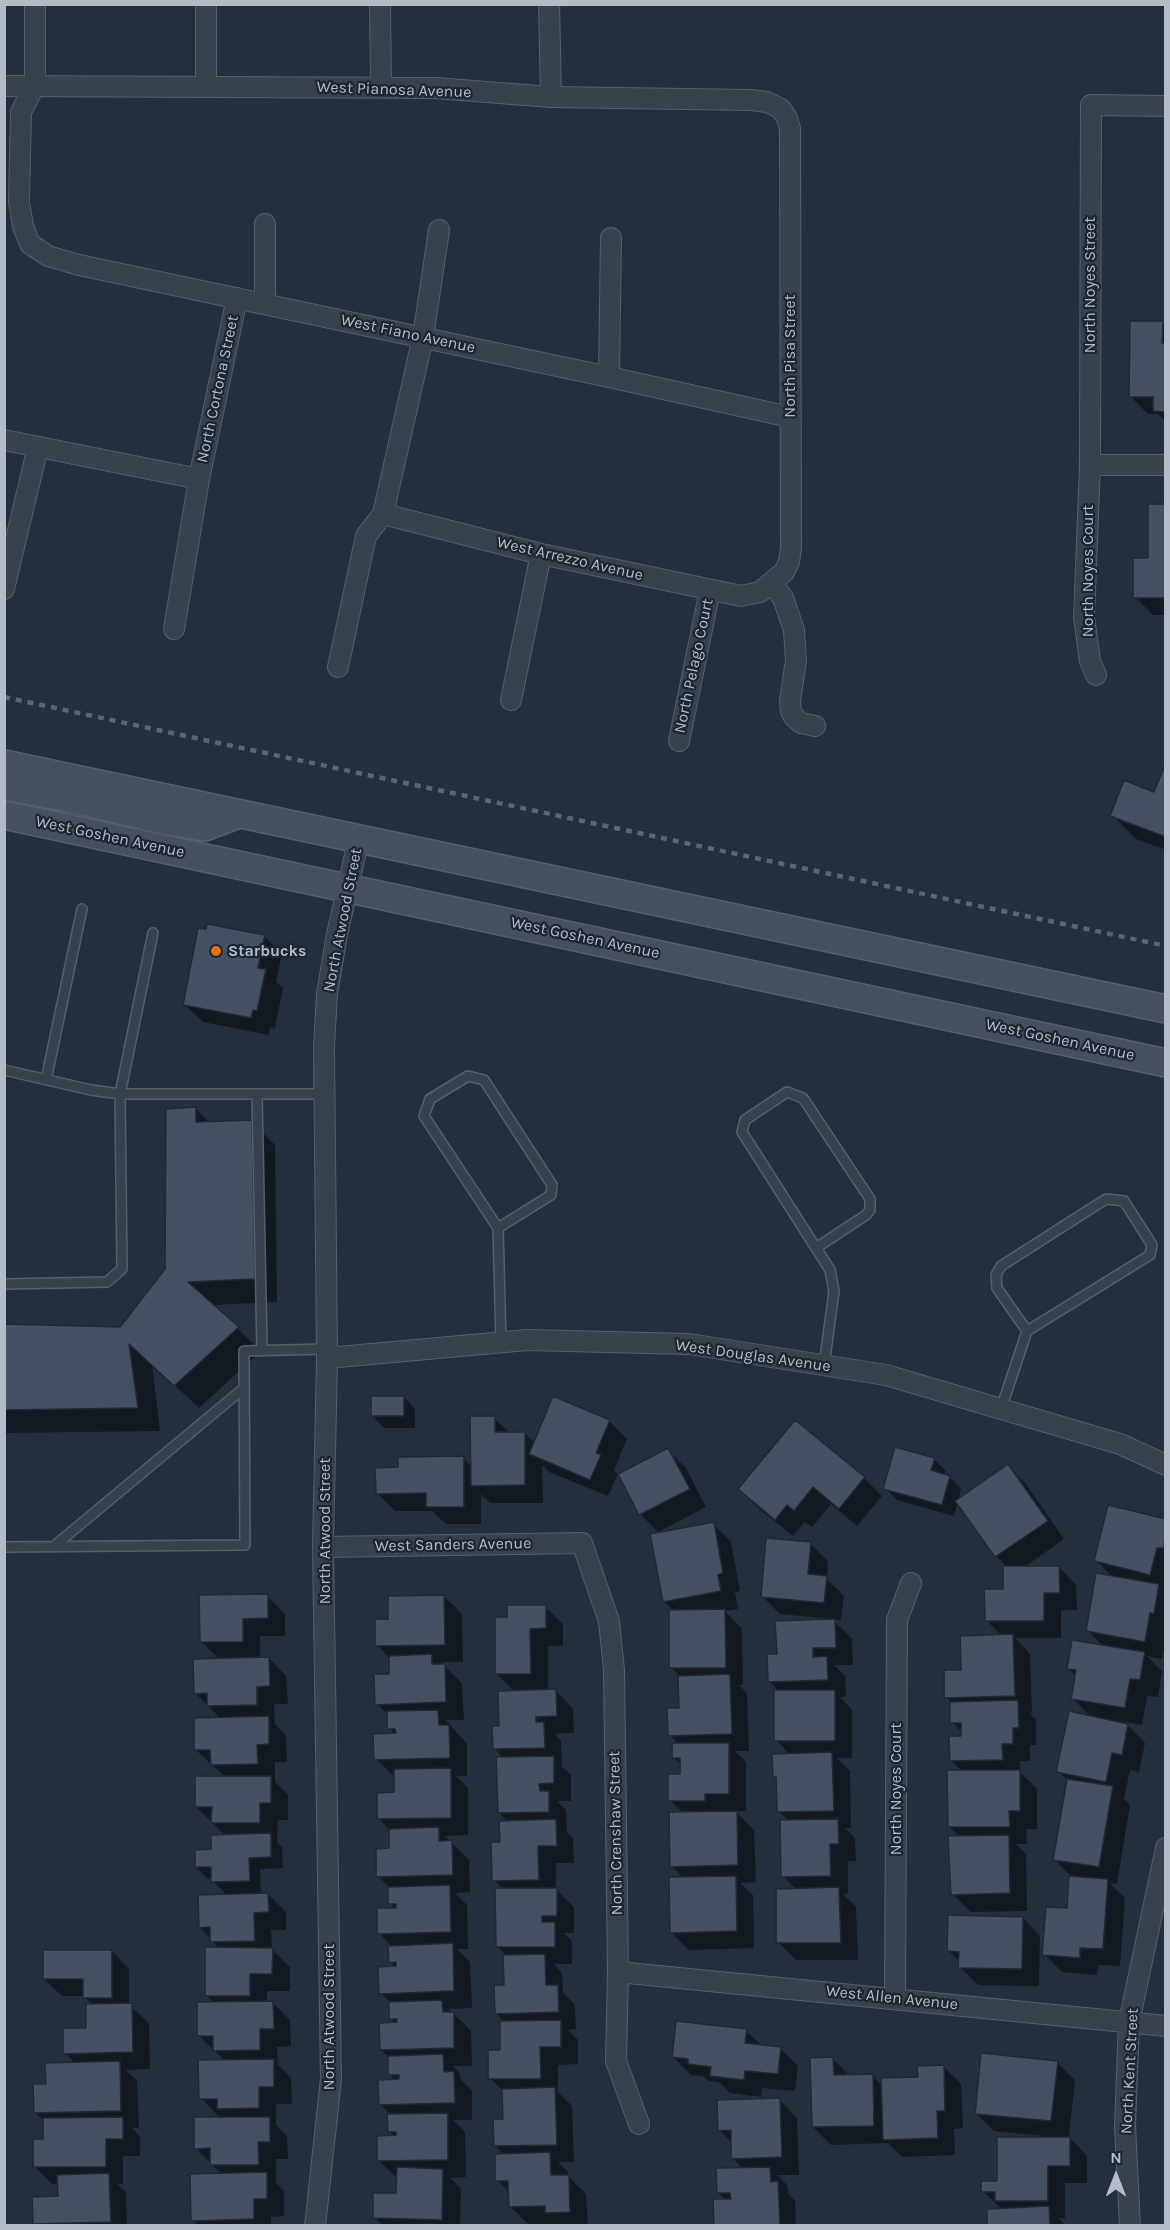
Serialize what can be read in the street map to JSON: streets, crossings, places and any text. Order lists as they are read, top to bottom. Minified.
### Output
{"streets":{"main road":["West Goshen Avenue"],"street":["West Pianosa Avenue","North Noyes Street","West Fiano Avenue","North Pisa Street","North Cortona Street","West Arrezzo Avenue","North Noyes Court","North Pelago Court","North Atwood Street","West Douglas Avenue","West Sanders Avenue","North Crenshaw Street","West Allen Avenue","North Kent Street"]},"crossings":[["West Pianosa Avenue","West Fiano Avenue"],["West Pianosa Avenue","North Pisa Street"],["North Noyes Street","North Noyes Court"],["West Fiano Avenue","North Pisa Street"],["West Fiano Avenue","North Cortona Street"],["North Pisa Street","West Arrezzo Avenue"],["West Arrezzo Avenue","North Pelago Court"],["North Noyes Court","West Allen Avenue"],["West Goshen Avenue","North Atwood Street"],["North Atwood Street","West Douglas Avenue"],["North Atwood Street","West Sanders Avenue"],["West Sanders Avenue","North Crenshaw Street"],["North Crenshaw Street","West Allen Avenue"],["West Allen Avenue","North Kent Street"]],"places":["Starbucks"],"north":"top"}
